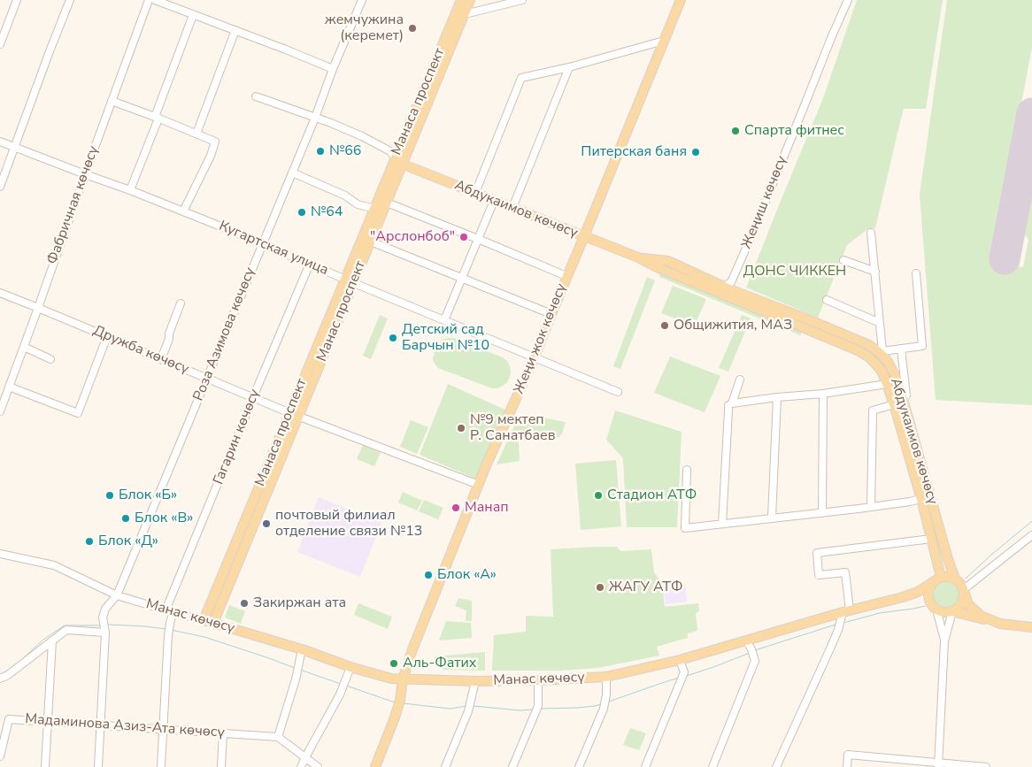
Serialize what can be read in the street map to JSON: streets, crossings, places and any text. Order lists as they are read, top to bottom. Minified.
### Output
{"streets":{"main road":["Манаса проспект","Абдукаимов көчөсү","Манас проспект","Жеңи жок көчөсү","Манас көчөсү"],"street":["Жеңиш көчөсү","Фабричная көчөсү","Кугартская улица","Роза Азимова көчөсү","Дружба көчөсү","Гагарин көчөсү","Мадаминова Азиз-Ата көчөсү"]},"crossings":[["Манаса проспект","Абдукаимов көчөсү"],["Манаса проспект","Кугартская улица"],["Манаса проспект","Манас проспект"],["Манаса проспект","Дружба көчөсү"],["Манаса проспект","Манас көчөсү"],["Жеңиш көчөсү","Абдукаимов көчөсү"],["Фабричная көчөсү","Кугартская улица"],["Фабричная көчөсү","Дружба көчөсү"],["Абдукаимов көчөсү","Манас проспект"],["Абдукаимов көчөсү","Жеңи жок көчөсү"],["Кугартская улица","Манас проспект"],["Кугартская улица","Роза Азимова көчөсү"],["Кугартская улица","Жеңи жок көчөсү"],["Кугартская улица","Гагарин көчөсү"],["Роза Азимова көчөсү","Дружба көчөсү"],["Роза Азимова көчөсү","Манас көчөсү"],["Жеңи жок көчөсү","Дружба көчөсү"],["Жеңи жок көчөсү","Манас көчөсү"],["Дружба көчөсү","Гагарин көчөсү"],["Гагарин көчөсү","Манас көчөсү"],["Гагарин көчөсү","Мадаминова Азиз-Ата көчөсү"]],"parks":["ДОНС ЧИККЕН"],"places":["жемчужина (керемет)","Спарта фитнес","№66","Питерская баня","№64","\"Арслонбоб\"","Общижития, МАЗ","Детский сад Барчын №10","№9 мектеп Р. Санатбаев","Блок «Б»","Стадион АТФ","Манап","Блок «В»","почтовый филиал отделение связи №13","Блок «Д»","Блок «А»","ЖАГУ АТФ","Закиржан ата","Аль-Фатих"]}
